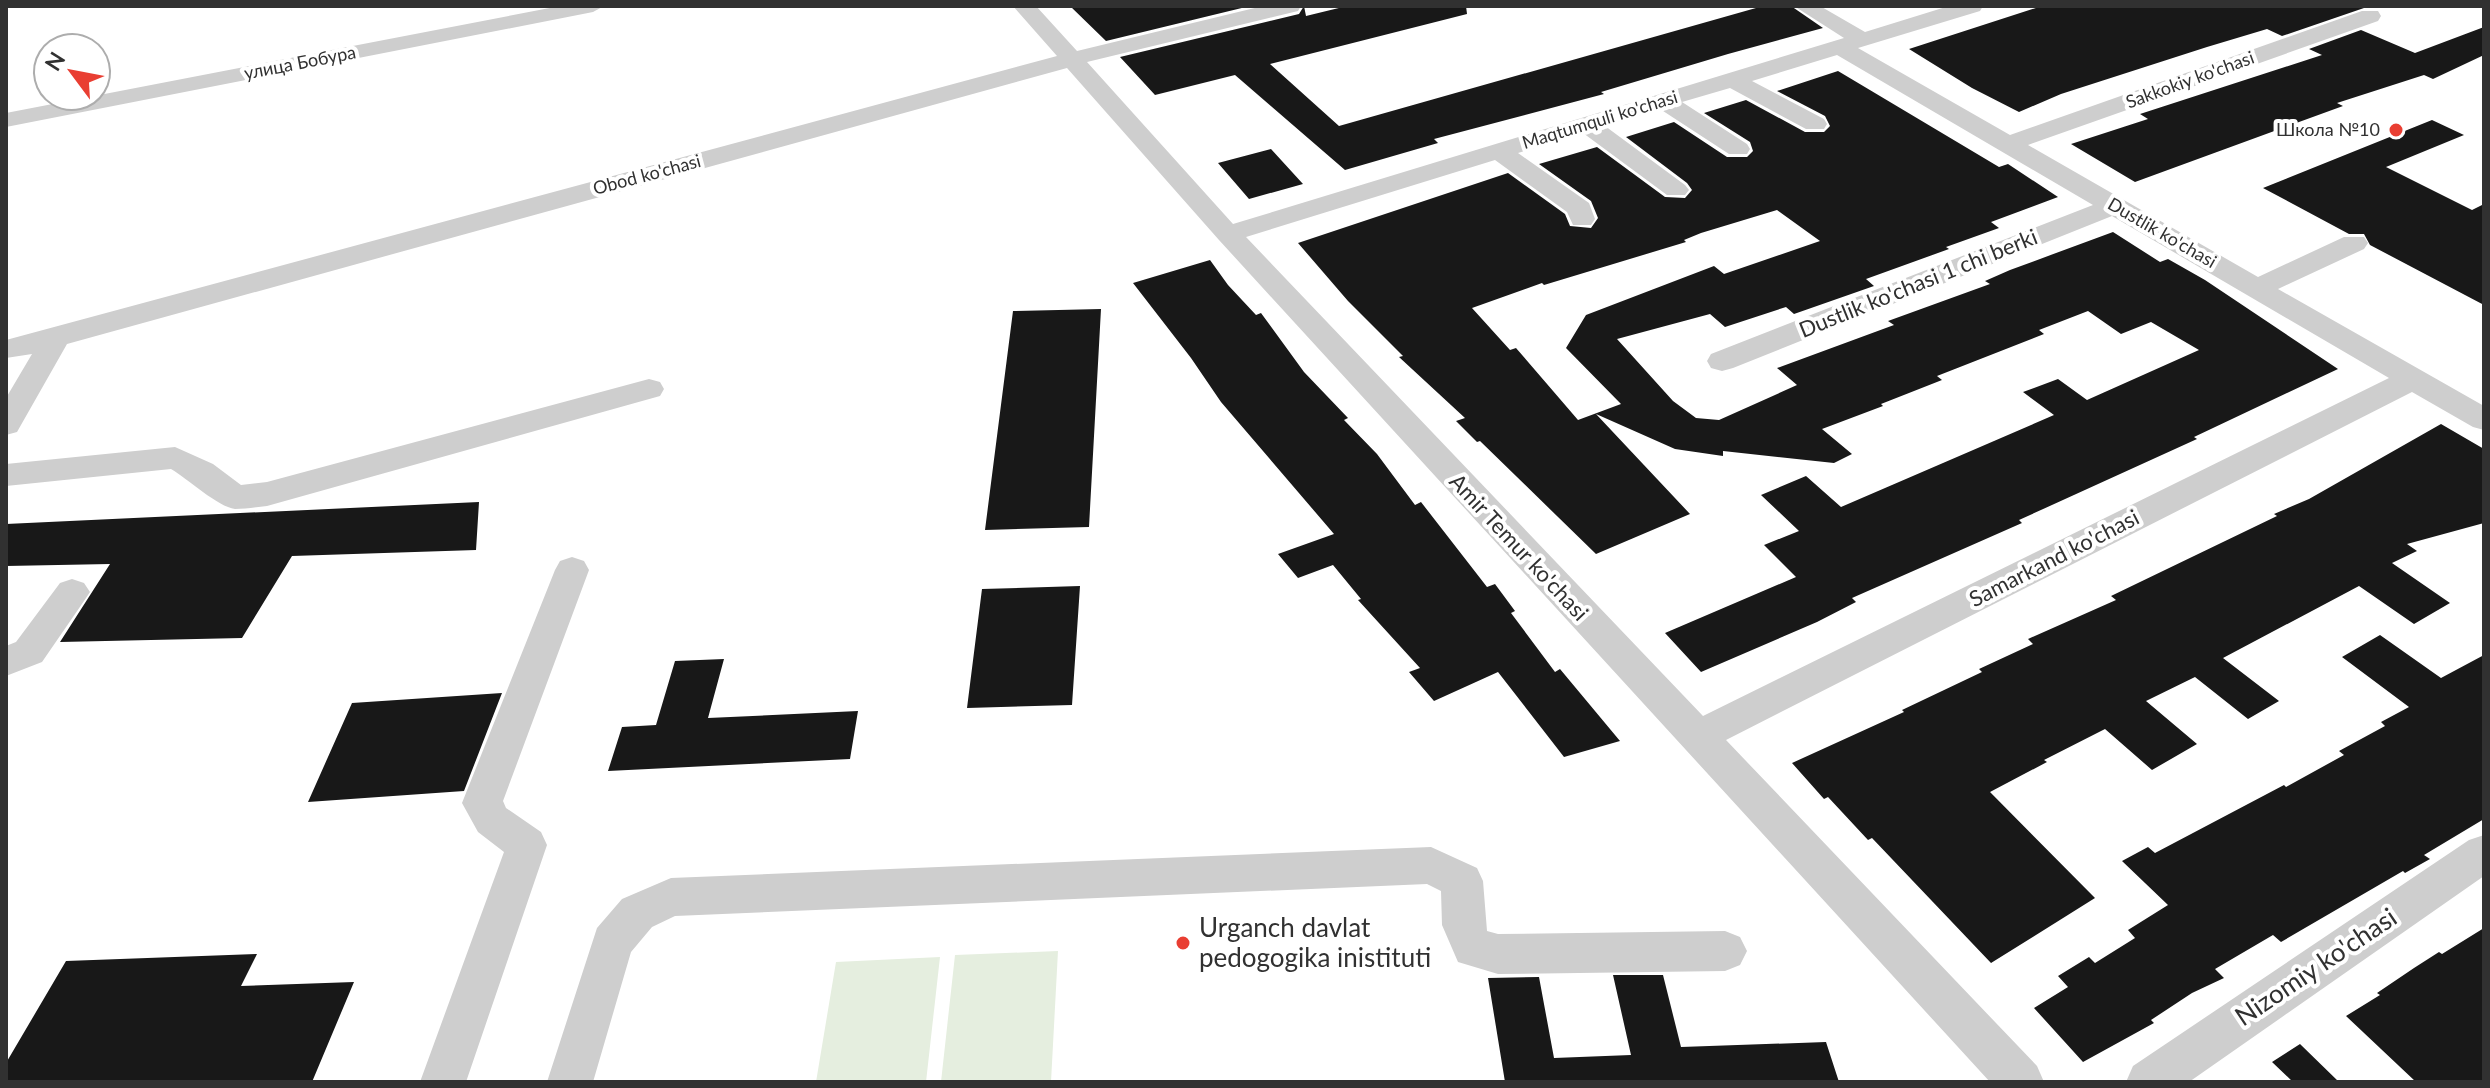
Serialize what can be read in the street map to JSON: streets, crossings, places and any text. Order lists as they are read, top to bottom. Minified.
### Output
{"streets":{"street":["улица Бобура","Sakkokiy ko'chasi","Maqtumquli ko'chasi","Obod ko'chasi","Dustlik ko'chasi","Dustlik ko'chasi 1 chi berki","Amir Temur ko'chasi","Samarkand ko'chasi","Nizomiy ko'chasi"]},"crossings":[["Sakkokiy ko'chasi","Dustlik ko'chasi"],["Maqtumquli ko'chasi","Dustlik ko'chasi"],["Maqtumquli ko'chasi","Amir Temur ko'chasi"],["Obod ko'chasi","Amir Temur ko'chasi"],["Dustlik ko'chasi","Dustlik ko'chasi 1 chi berki"],["Dustlik ko'chasi","Samarkand ko'chasi"],["Amir Temur ko'chasi","Samarkand ko'chasi"]],"places":["Школа №10","Urganch davlat pedogogika inistituti"],"north":"top left"}
